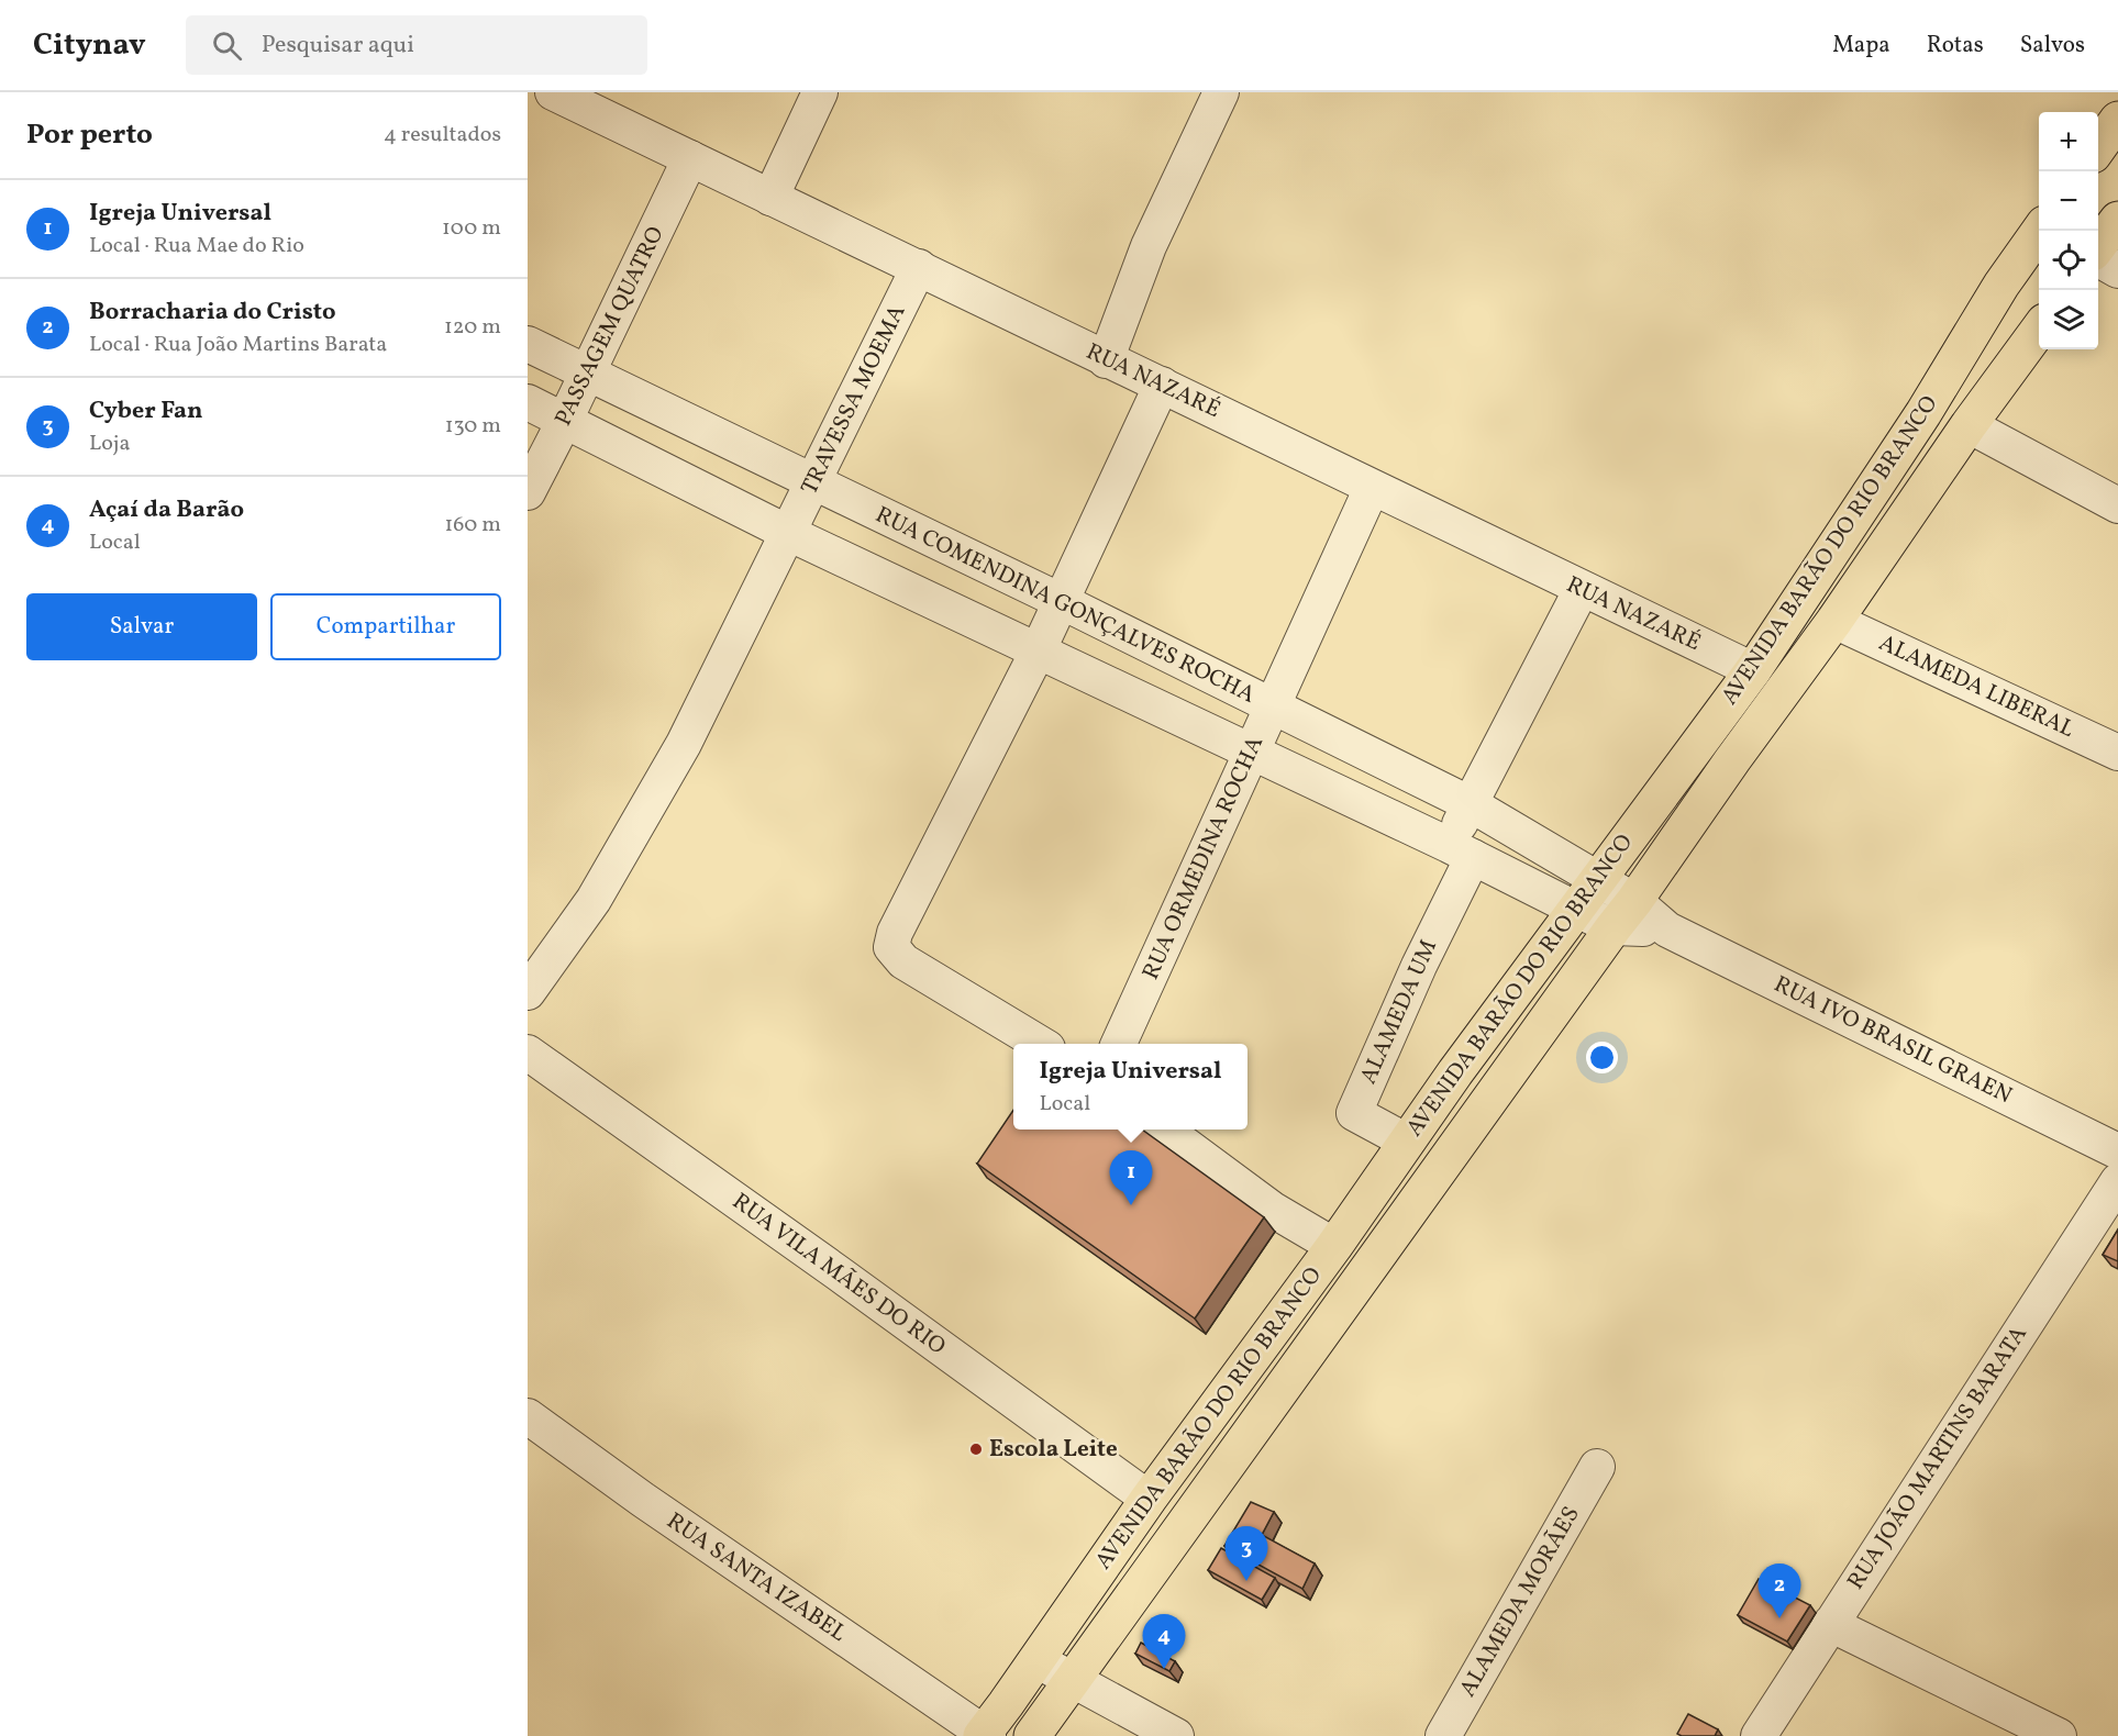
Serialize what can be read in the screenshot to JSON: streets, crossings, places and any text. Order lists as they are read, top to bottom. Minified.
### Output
{"streets":{"main road":["AVENIDA BARÃO DO RIO BRANCO"],"street":["PASSAGEM QUATRO","RUA NAZARÉ","TRAVESSA MOEMA","RUA COMENDINA GONÇALVES ROCHA","ALAMEDA LIBERAL","RUA ORMEDINA ROCHA","ALAMEDA UM","RUA IVO BRASIL GRAEN","RUA VILA MÃES DO RIO","RUA JOÃO MARTINS BARATA","RUA SANTA IZABEL","ALAMEDA MORÃES"]},"crossings":[["PASSAGEM QUATRO","RUA NAZARÉ"],["PASSAGEM QUATRO","RUA COMENDINA GONÇALVES ROCHA"],["RUA NAZARÉ","TRAVESSA MOEMA"],["RUA NAZARÉ","AVENIDA BARÃO DO RIO BRANCO"],["RUA NAZARÉ","RUA ORMEDINA ROCHA"],["RUA NAZARÉ","ALAMEDA UM"],["TRAVESSA MOEMA","RUA COMENDINA GONÇALVES ROCHA"],["AVENIDA BARÃO DO RIO BRANCO","RUA COMENDINA GONÇALVES ROCHA"],["AVENIDA BARÃO DO RIO BRANCO","ALAMEDA LIBERAL"],["AVENIDA BARÃO DO RIO BRANCO","ALAMEDA UM"],["AVENIDA BARÃO DO RIO BRANCO","RUA IVO BRASIL GRAEN"],["AVENIDA BARÃO DO RIO BRANCO","RUA VILA MÃES DO RIO"],["AVENIDA BARÃO DO RIO BRANCO","RUA SANTA IZABEL"],["RUA COMENDINA GONÇALVES ROCHA","RUA ORMEDINA ROCHA"],["RUA COMENDINA GONÇALVES ROCHA","ALAMEDA UM"],["RUA COMENDINA GONÇALVES ROCHA","RUA IVO BRASIL GRAEN"]],"places":["Escola Leite"],"page":{"header":"Citynav","search":"Pesquisar aqui","nav":["Mapa","Rotas","Salvos"],"heading":["Por perto","4 resultados"],"map_buttons":["+","−"],"list":[{"mark":"1","name":"Igreja Universal","note":"Local · Rua Mae do Rio","value":"100 m"},{"mark":"2","name":"Borracharia do Cristo","note":"Local · Rua João Martins Barata","value":"120 m"},{"mark":"3","name":"Cyber Fan","note":"Loja","value":"130 m"},{"mark":"4","name":"Açaí da Barão","note":"Local","value":"160 m"}],"buttons":["Salvar","Compartilhar"],"popup":["Igreja Universal","Local"],"pins":["1","3","2","4"]}}
